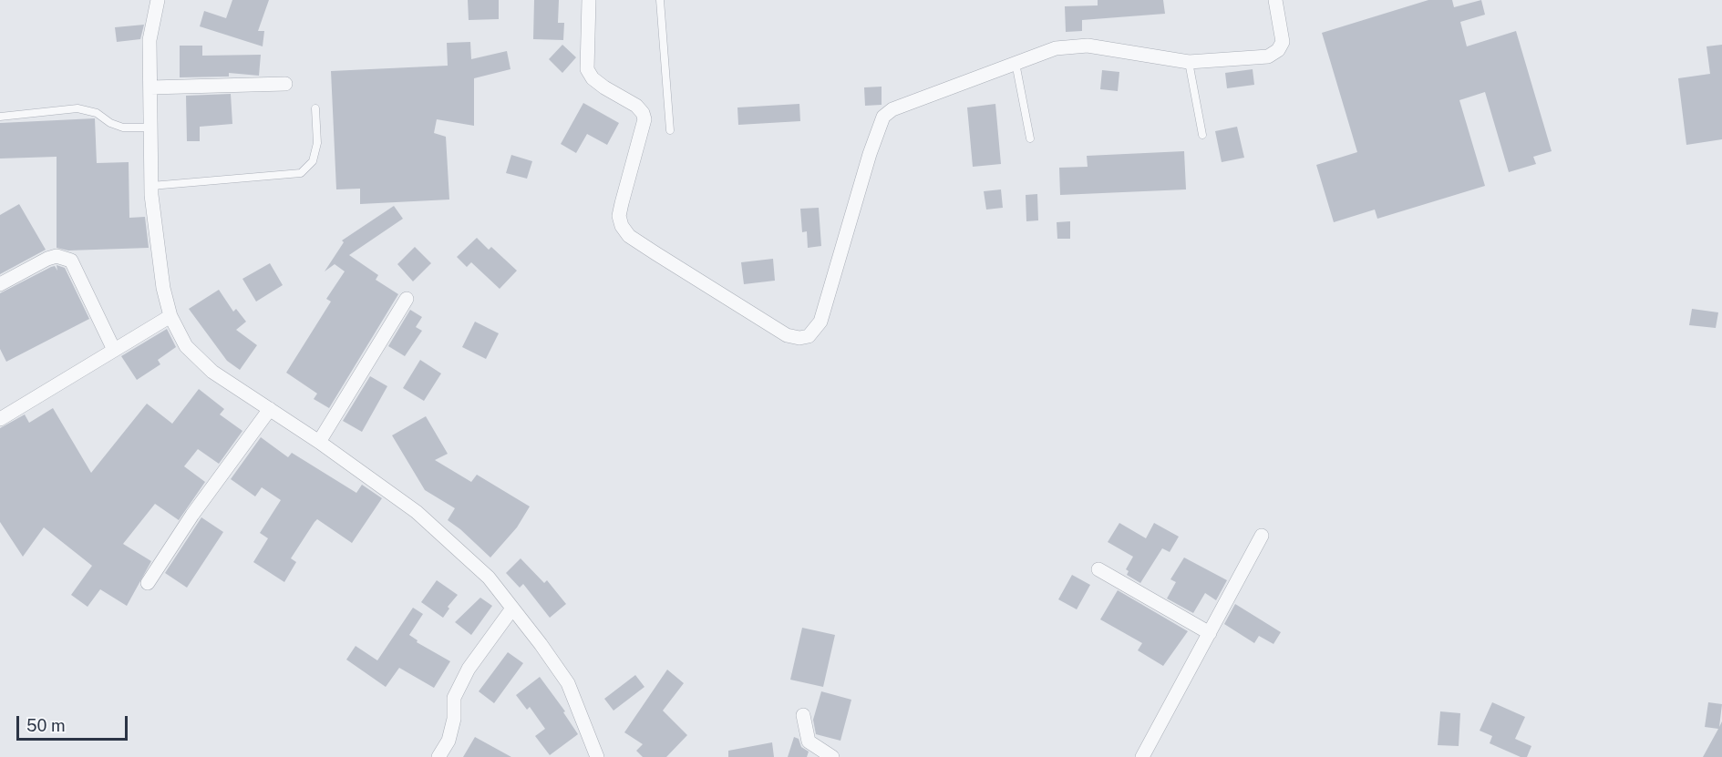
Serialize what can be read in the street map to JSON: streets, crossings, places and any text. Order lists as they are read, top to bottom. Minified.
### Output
{"scale_bar":"50 m"}
